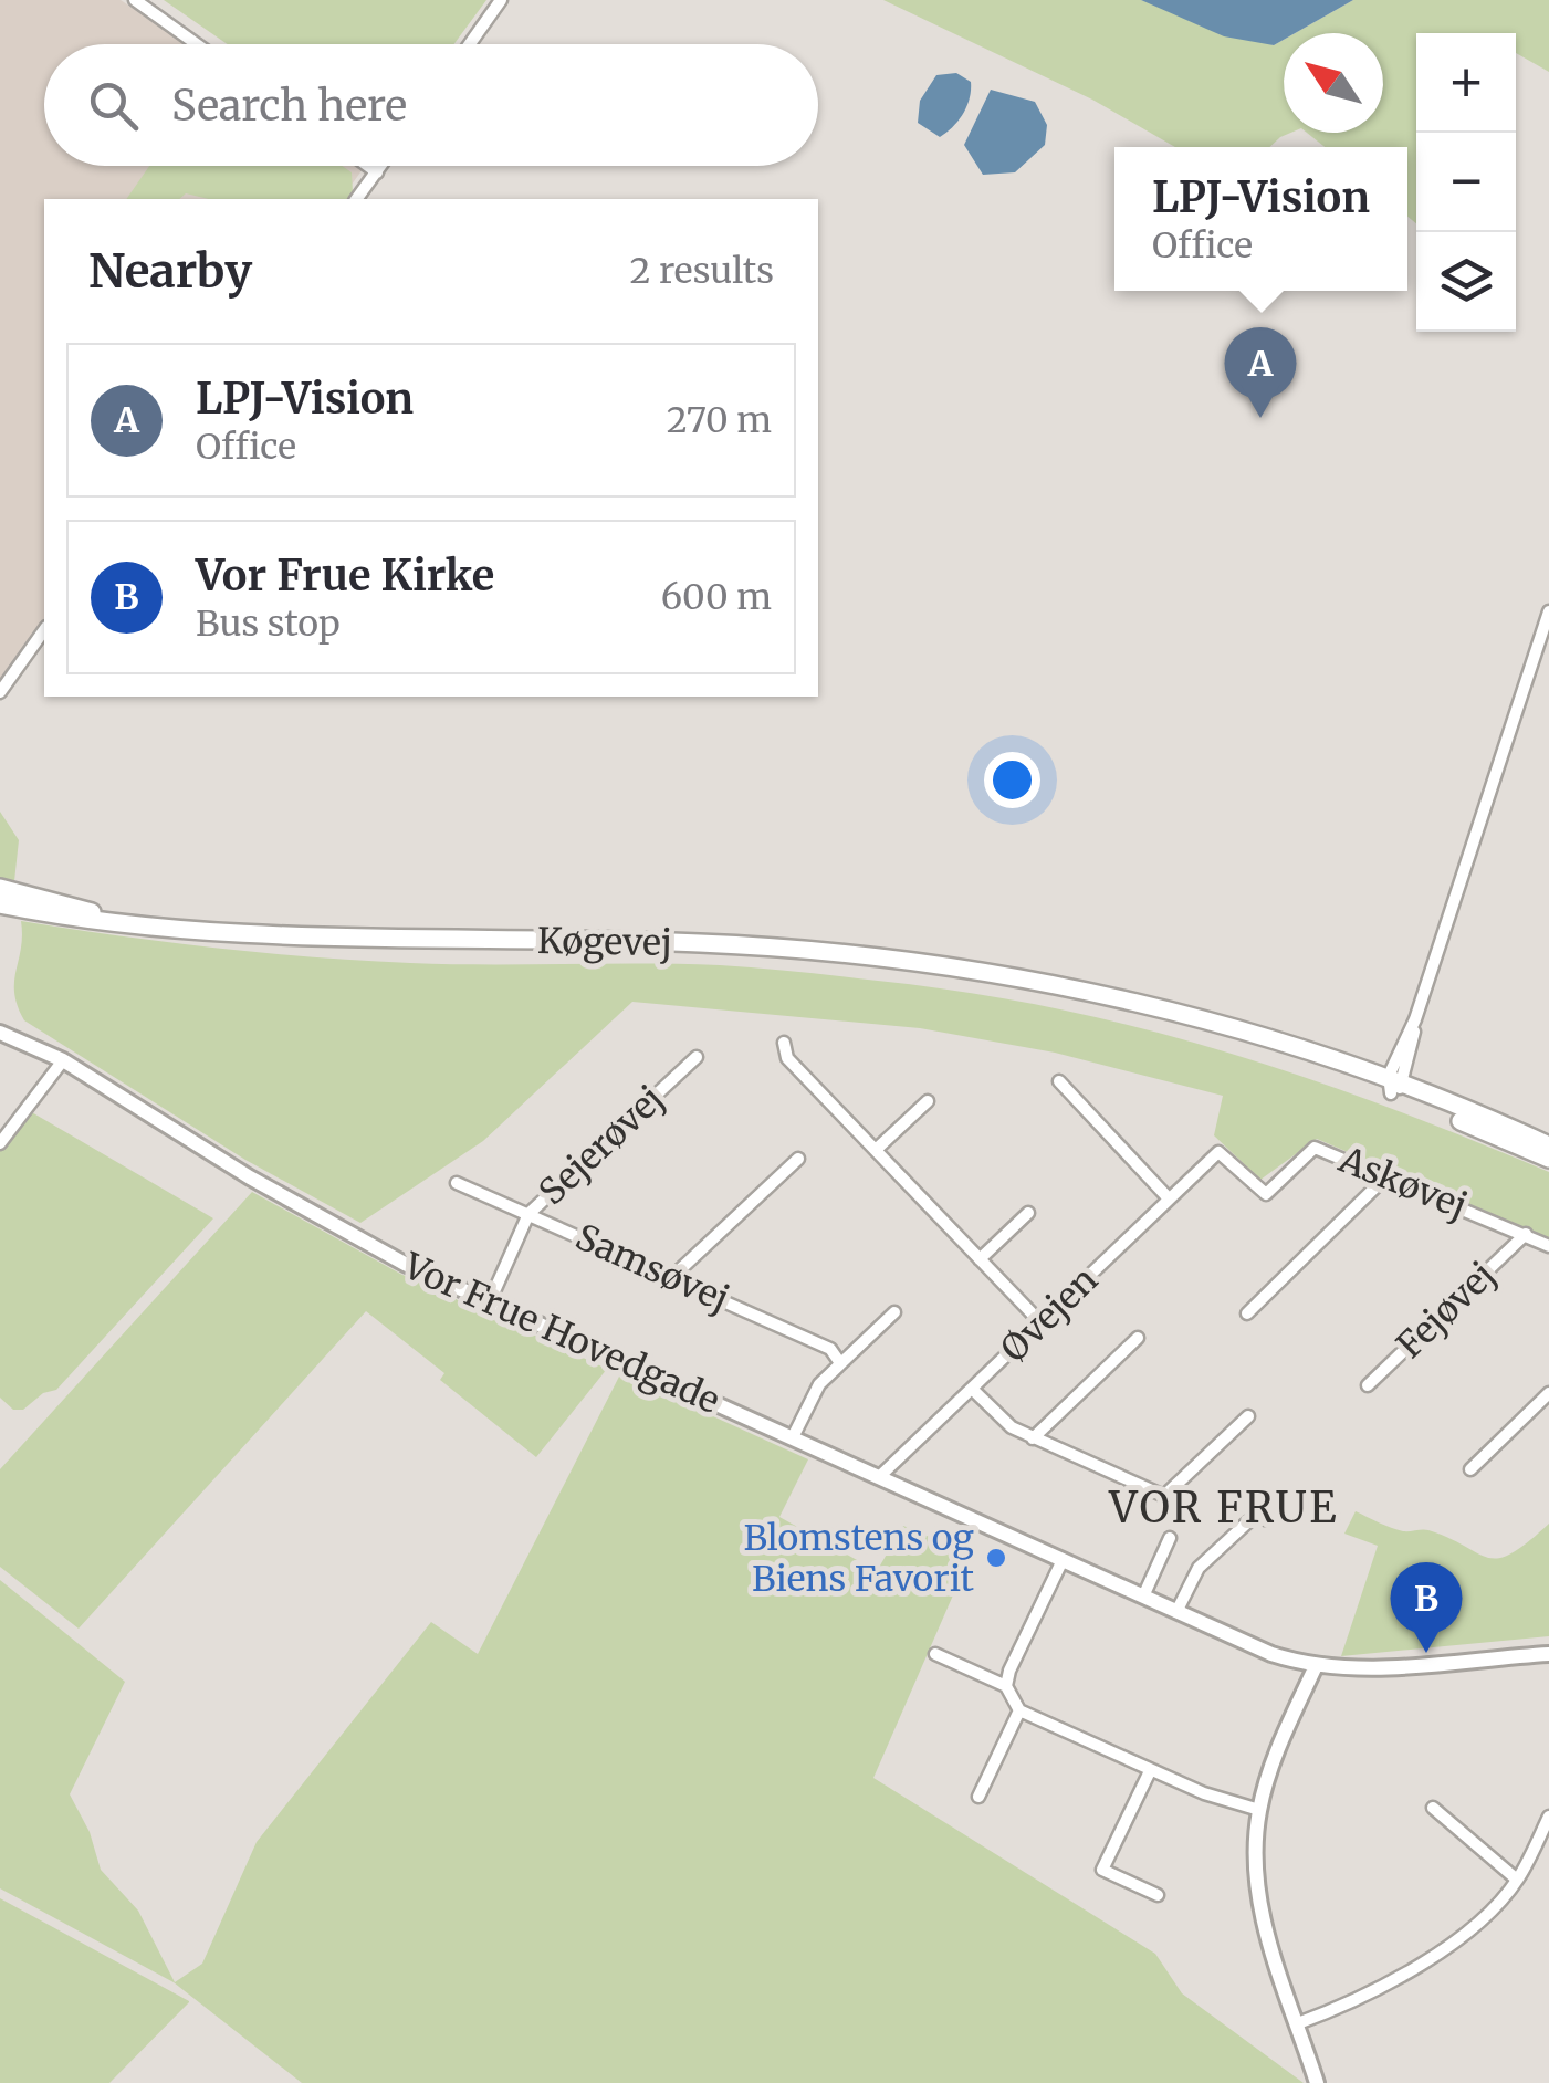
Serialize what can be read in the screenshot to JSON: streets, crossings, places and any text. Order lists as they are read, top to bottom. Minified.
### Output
{"streets":{"main road":["Køgevej"],"street":["Sejerøvej","Askøvej","Samsøvej","Fejøvej","Øvejen","Vor Frue Hovedgade"]},"crossings":[["Sejerøvej","Samsøvej"],["Sejerøvej","Vor Frue Hovedgade"],["Askøvej","Fejøvej"],["Askøvej","Øvejen"],["Øvejen","Vor Frue Hovedgade"]],"districts":["VOR FRUE"],"places":["Blomstens og Biens Favorit"],"north":"top left","page":{"map_buttons":["+","−"],"search":"Search here","popup":["LPJ-Vision","Office"],"heading":["Nearby","2 results"],"pins":["A","B"],"list":[{"mark":"A","name":"LPJ-Vision","note":"Office","value":"270 m"},{"mark":"B","name":"Vor Frue Kirke","note":"Bus stop","value":"600 m"}]}}
